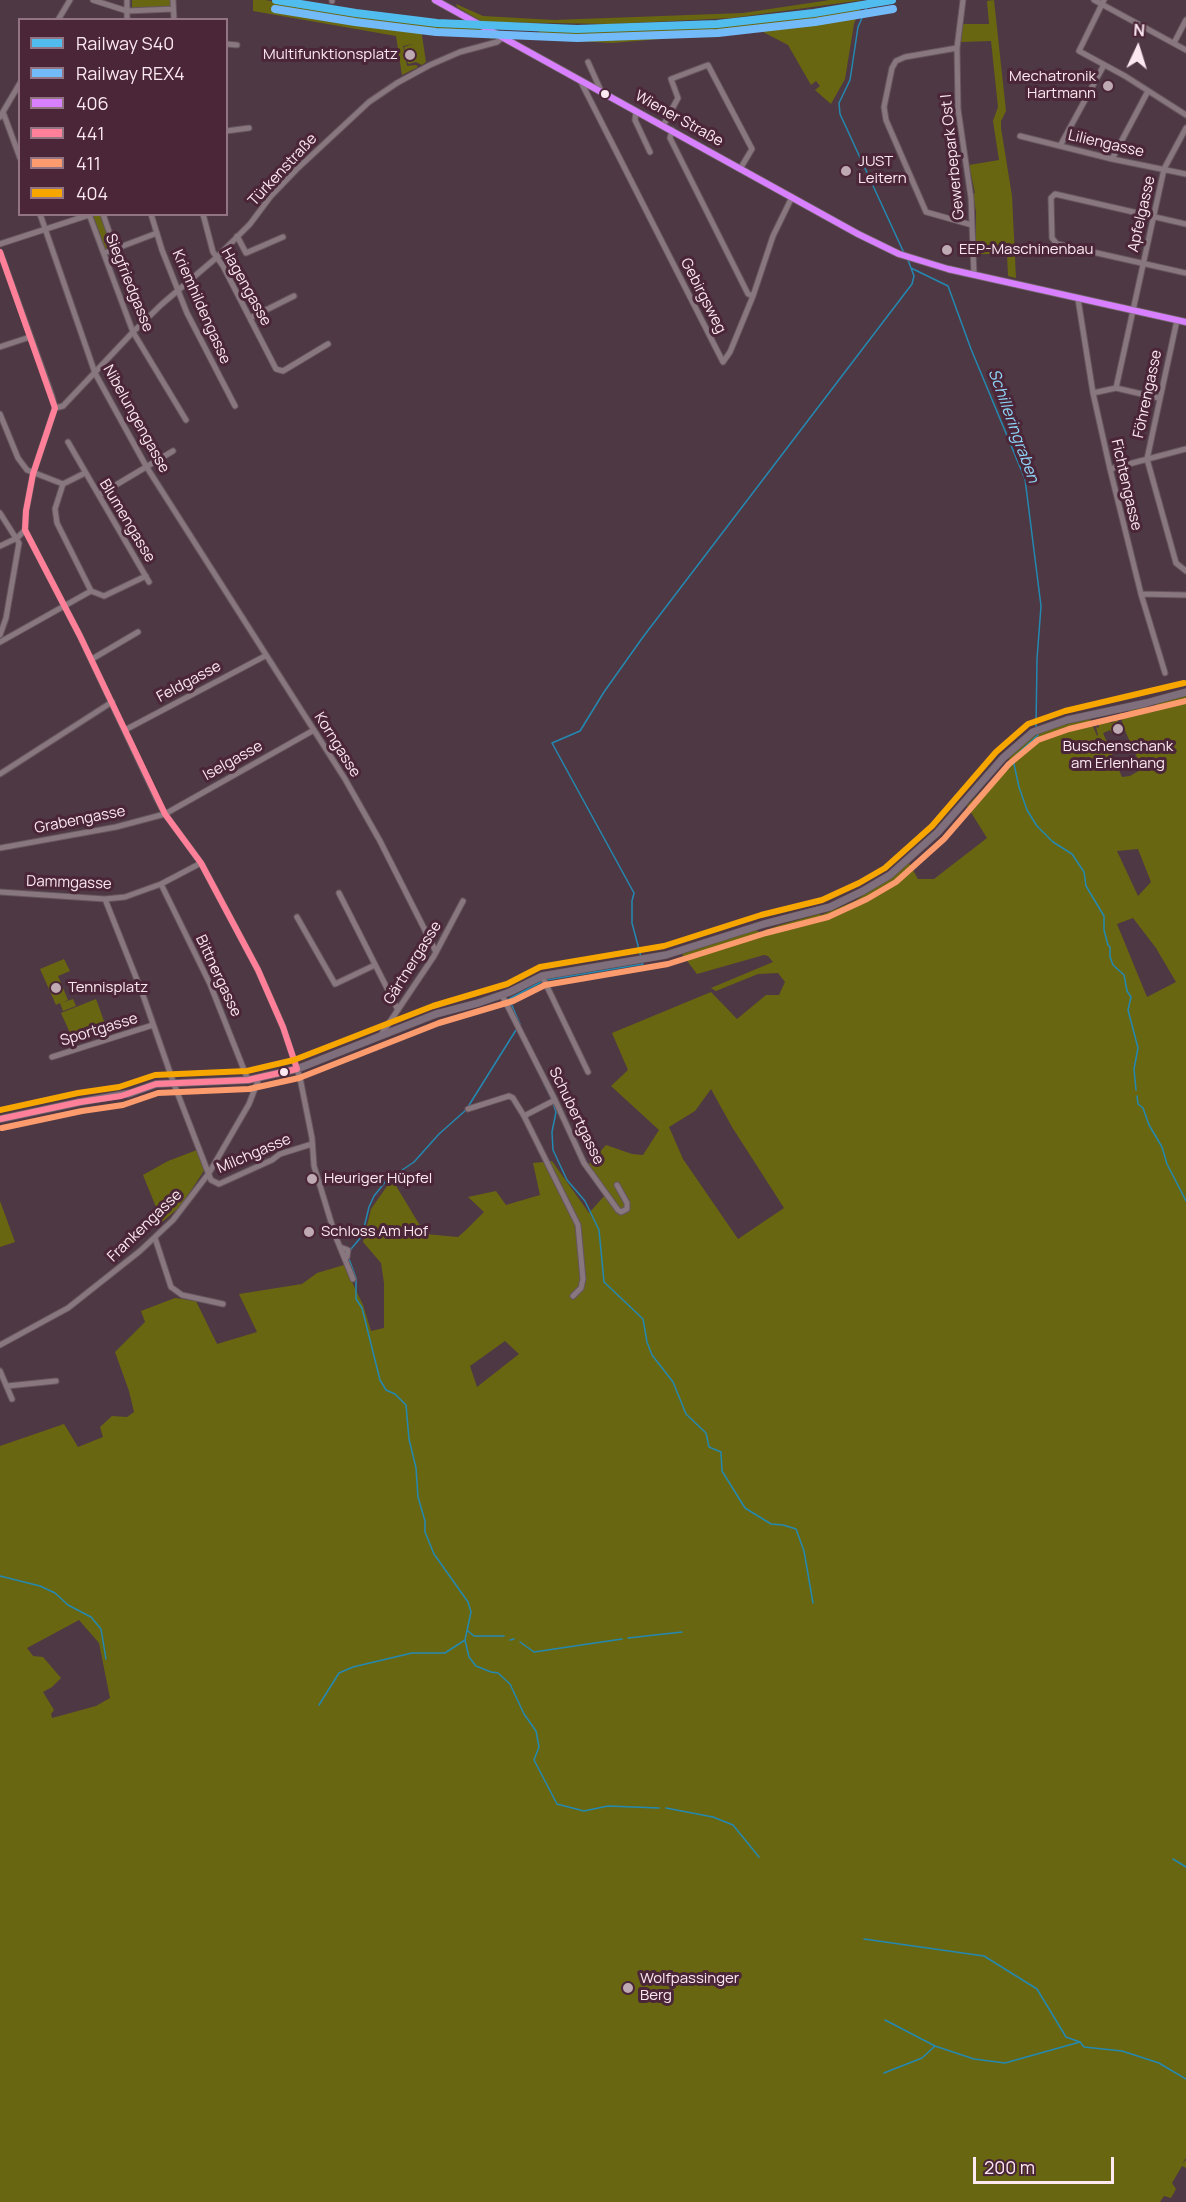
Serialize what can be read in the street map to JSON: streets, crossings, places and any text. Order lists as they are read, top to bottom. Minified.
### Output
{"streets":{"main road":["Wiener Straße"],"street":["Liliengasse","Gewerbepark Ost I","Türkenstraße","Apfelgasse","Siegfriedgasse","Hagengasse","Gebirgsweg","Kriemhildengasse","Föhrengasse","Nibelungengasse","Fichtengasse","Blumengasse","Feldgasse","Korngasse","Iselgasse","Grabengasse","Dammgasse","Gärtnergasse","Bittnergasse","Sportgasse","Schubertgasse","Milchgasse","Frankengasse"]},"crossings":[["Wiener Straße","Gewerbepark Ost I"],["Wiener Straße","Türkenstraße"],["Wiener Straße","Apfelgasse"],["Wiener Straße","Gebirgsweg"],["Wiener Straße","Föhrengasse"],["Wiener Straße","Fichtengasse"],["Liliengasse","Apfelgasse"],["Türkenstraße","Siegfriedgasse"],["Türkenstraße","Hagengasse"],["Türkenstraße","Kriemhildengasse"],["Türkenstraße","Nibelungengasse"],["Nibelungengasse","Korngasse"],["Feldgasse","Korngasse"],["Korngasse","Iselgasse"],["Korngasse","Gärtnergasse"],["Iselgasse","Grabengasse"],["Dammgasse","Bittnergasse"],["Milchgasse","Frankengasse"]],"water":["Schilleringraben"],"places":["Multifunktionsplatz","Mechatronik Hartmann","JUST Leitern","EEP-Maschinenbau","Buschenschank am Erlenhang","Tennisplatz","Heuriger Hüpfel","Schloss Am Hof","Wolfpassinger Berg"],"lines":["rail line S40","transit line 406","rail line REX4","transit line 441","transit line 404","transit line 411"],"legend":["Railway S40","Railway REX4","406","441","411","404"],"scale_bar":"200 m","north":"top"}
